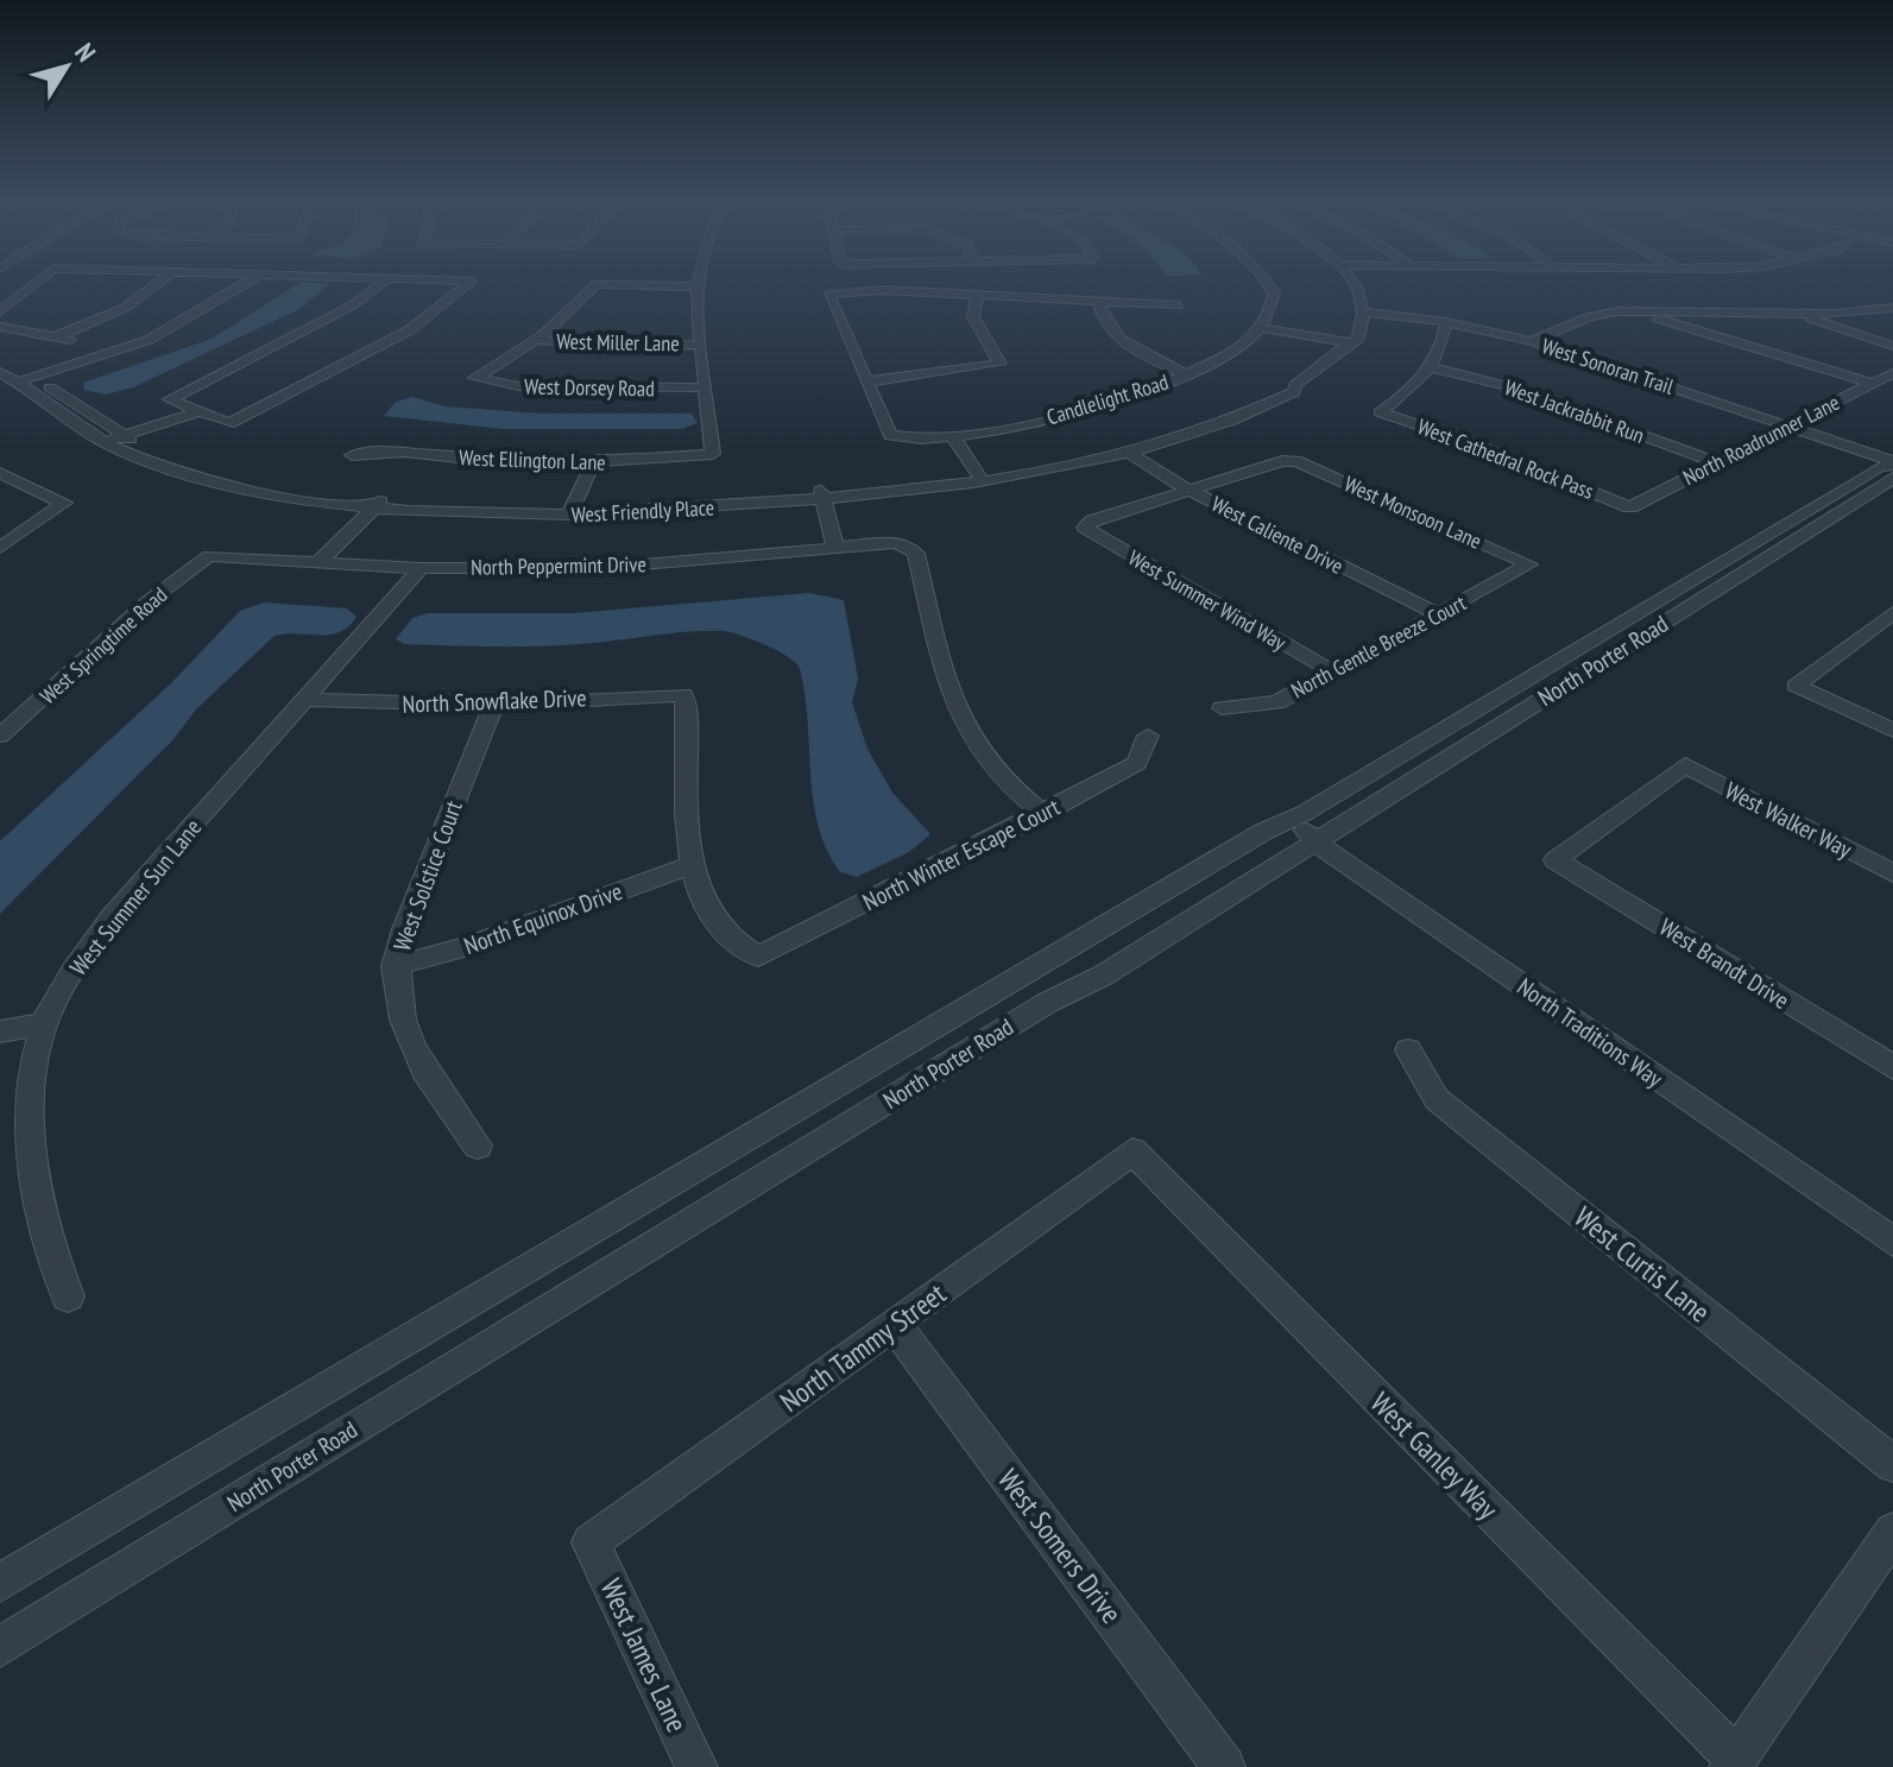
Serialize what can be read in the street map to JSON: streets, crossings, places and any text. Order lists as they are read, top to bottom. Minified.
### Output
{"streets":{"street":["West Miller Lane","West Sonoran Trail","West Dorsey Road","Candlelight Road","West Jackrabbit Run","North Roadrunner Lane","West Cathedral Rock Pass","West Ellington Lane","West Friendly Place","West Monsoon Lane","West Caliente Drive","North Peppermint Drive","West Summer Wind Way","West Springtime Road","North Gentle Breeze Court","North Porter Road","North Snowflake Drive","West Walker Way","North Winter Escape Court","West Solstice Court","West Summer Sun Lane","North Equinox Drive","West Brandt Drive","North Traditions Way","West Curtis Lane","North Tammy Street","West Ganley Way","West Somers Drive","West James Lane"]},"crossings":[["West Miller Lane","West Dorsey Road"],["West Sonoran Trail","North Roadrunner Lane"],["West Sonoran Trail","West Friendly Place"],["West Sonoran Trail","North Porter Road"],["West Dorsey Road","West Ellington Lane"],["West Jackrabbit Run","North Roadrunner Lane"],["West Jackrabbit Run","West Cathedral Rock Pass"],["North Roadrunner Lane","West Cathedral Rock Pass"],["West Friendly Place","West Caliente Drive"],["West Monsoon Lane","West Caliente Drive"],["West Monsoon Lane","West Summer Wind Way"],["West Monsoon Lane","North Gentle Breeze Court"],["West Caliente Drive","West Summer Wind Way"],["West Caliente Drive","North Gentle Breeze Court"],["North Peppermint Drive","West Springtime Road"],["North Peppermint Drive","North Winter Escape Court"],["North Peppermint Drive","West Summer Sun Lane"],["West Summer Wind Way","North Gentle Breeze Court"],["North Porter Road","North Traditions Way"],["North Snowflake Drive","North Winter Escape Court"],["North Snowflake Drive","West Solstice Court"],["North Snowflake Drive","West Summer Sun Lane"],["North Snowflake Drive","North Equinox Drive"],["West Walker Way","West Brandt Drive"],["North Winter Escape Court","North Equinox Drive"],["West Solstice Court","North Equinox Drive"],["North Tammy Street","West Ganley Way"],["North Tammy Street","West Somers Drive"],["North Tammy Street","West James Lane"]],"north":"top right"}
